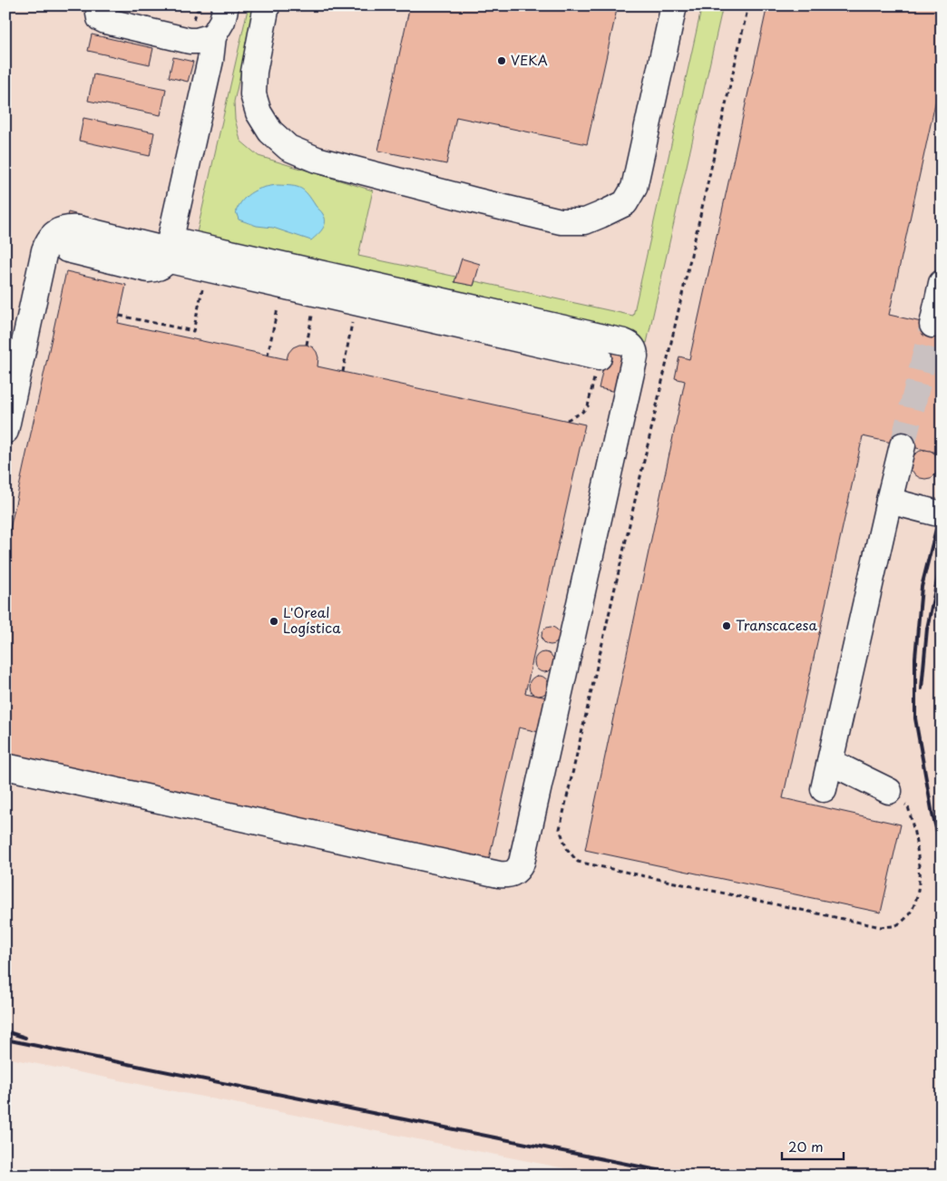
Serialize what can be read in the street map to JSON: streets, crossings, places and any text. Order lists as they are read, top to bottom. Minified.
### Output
{"places":["VEKA","L'Oreal Logística","Transcacesa"],"scale_bar":"20 m"}
